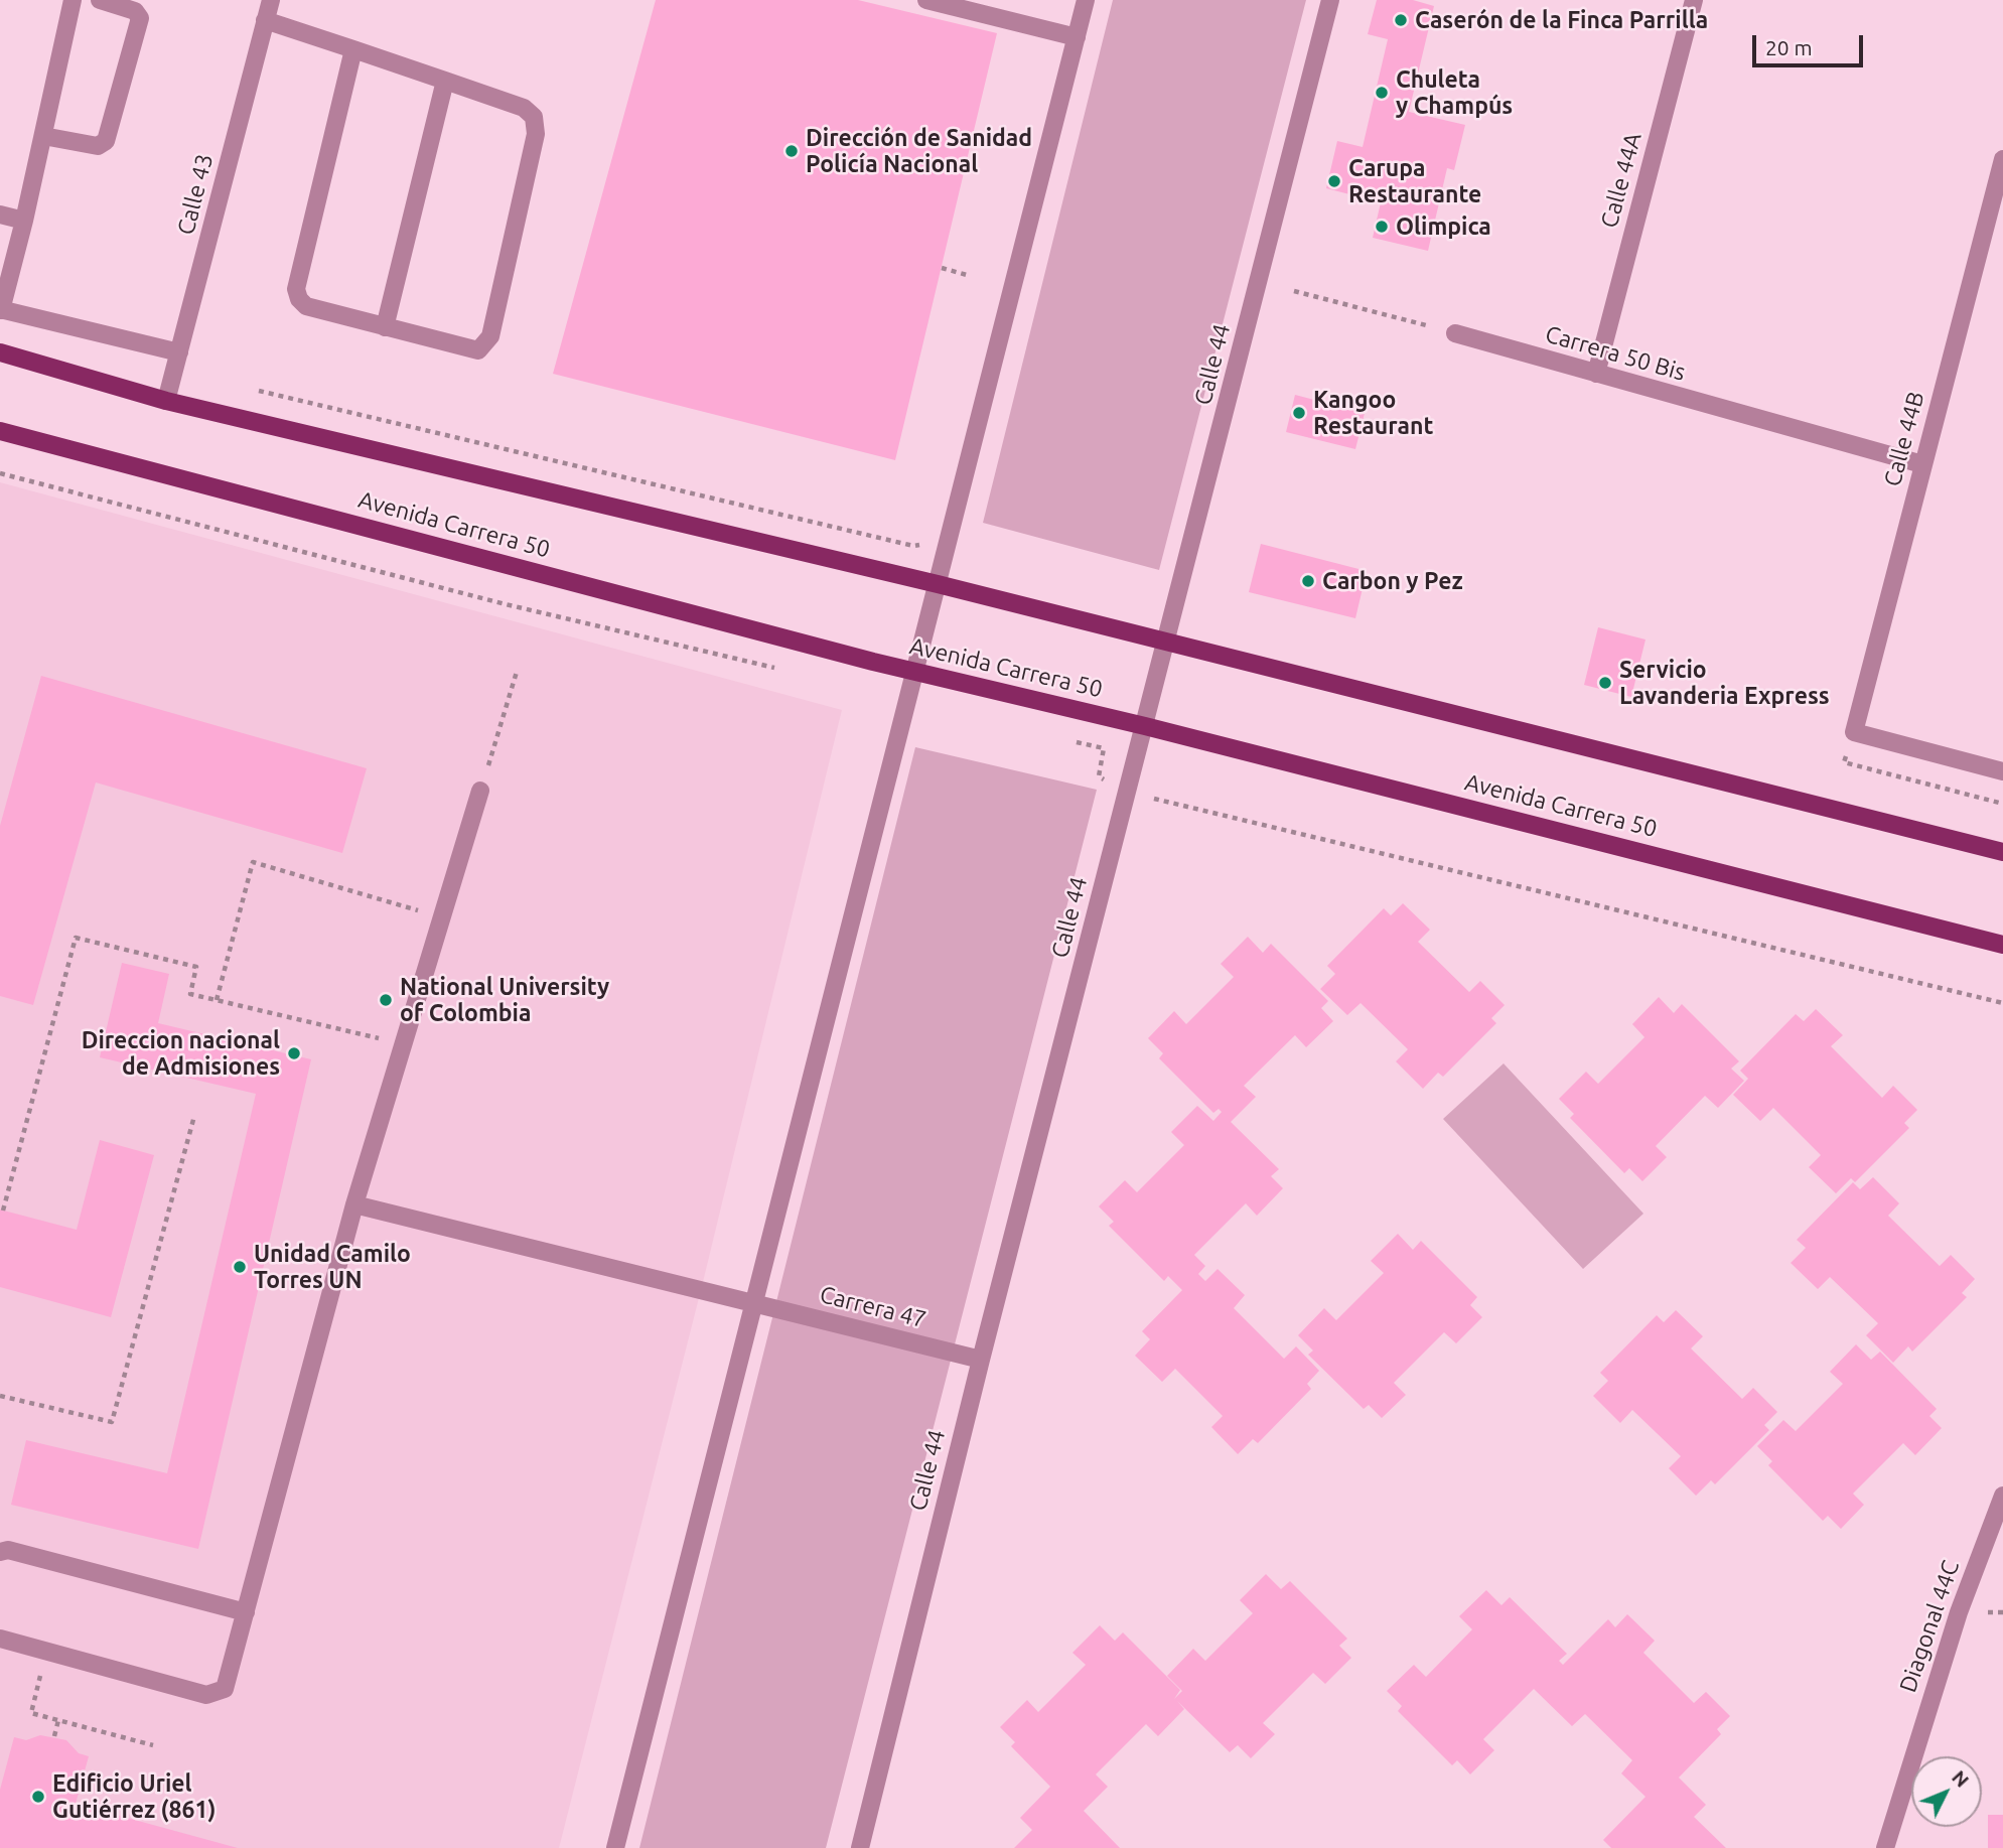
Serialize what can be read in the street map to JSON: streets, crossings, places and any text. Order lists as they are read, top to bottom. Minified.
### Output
{"streets":{"main road":["Avenida Carrera 50"],"street":["Calle 44A","Calle 43","Carrera 50 Bis","Calle 44","Calle 44B","Carrera 47","Diagonal 44C"]},"crossings":[["Calle 44A","Carrera 50 Bis"],["Carrera 50 Bis","Calle 44B"],["Calle 44","Avenida Carrera 50"],["Calle 44","Carrera 47"]],"places":["Caserón de la Finca Parrilla","Chuleta y Champús","Dirección de Sanidad Policía Nacional","Carupa Restaurante","Olimpica","Kangoo Restaurant","Carbon y Pez","Servicio Lavanderia Express","National University of Colombia","Direccion nacional de Admisiones","Unidad Camilo Torres UN","Edificio Uriel Gutiérrez (861)"],"scale_bar":"20 m","north":"top right"}
